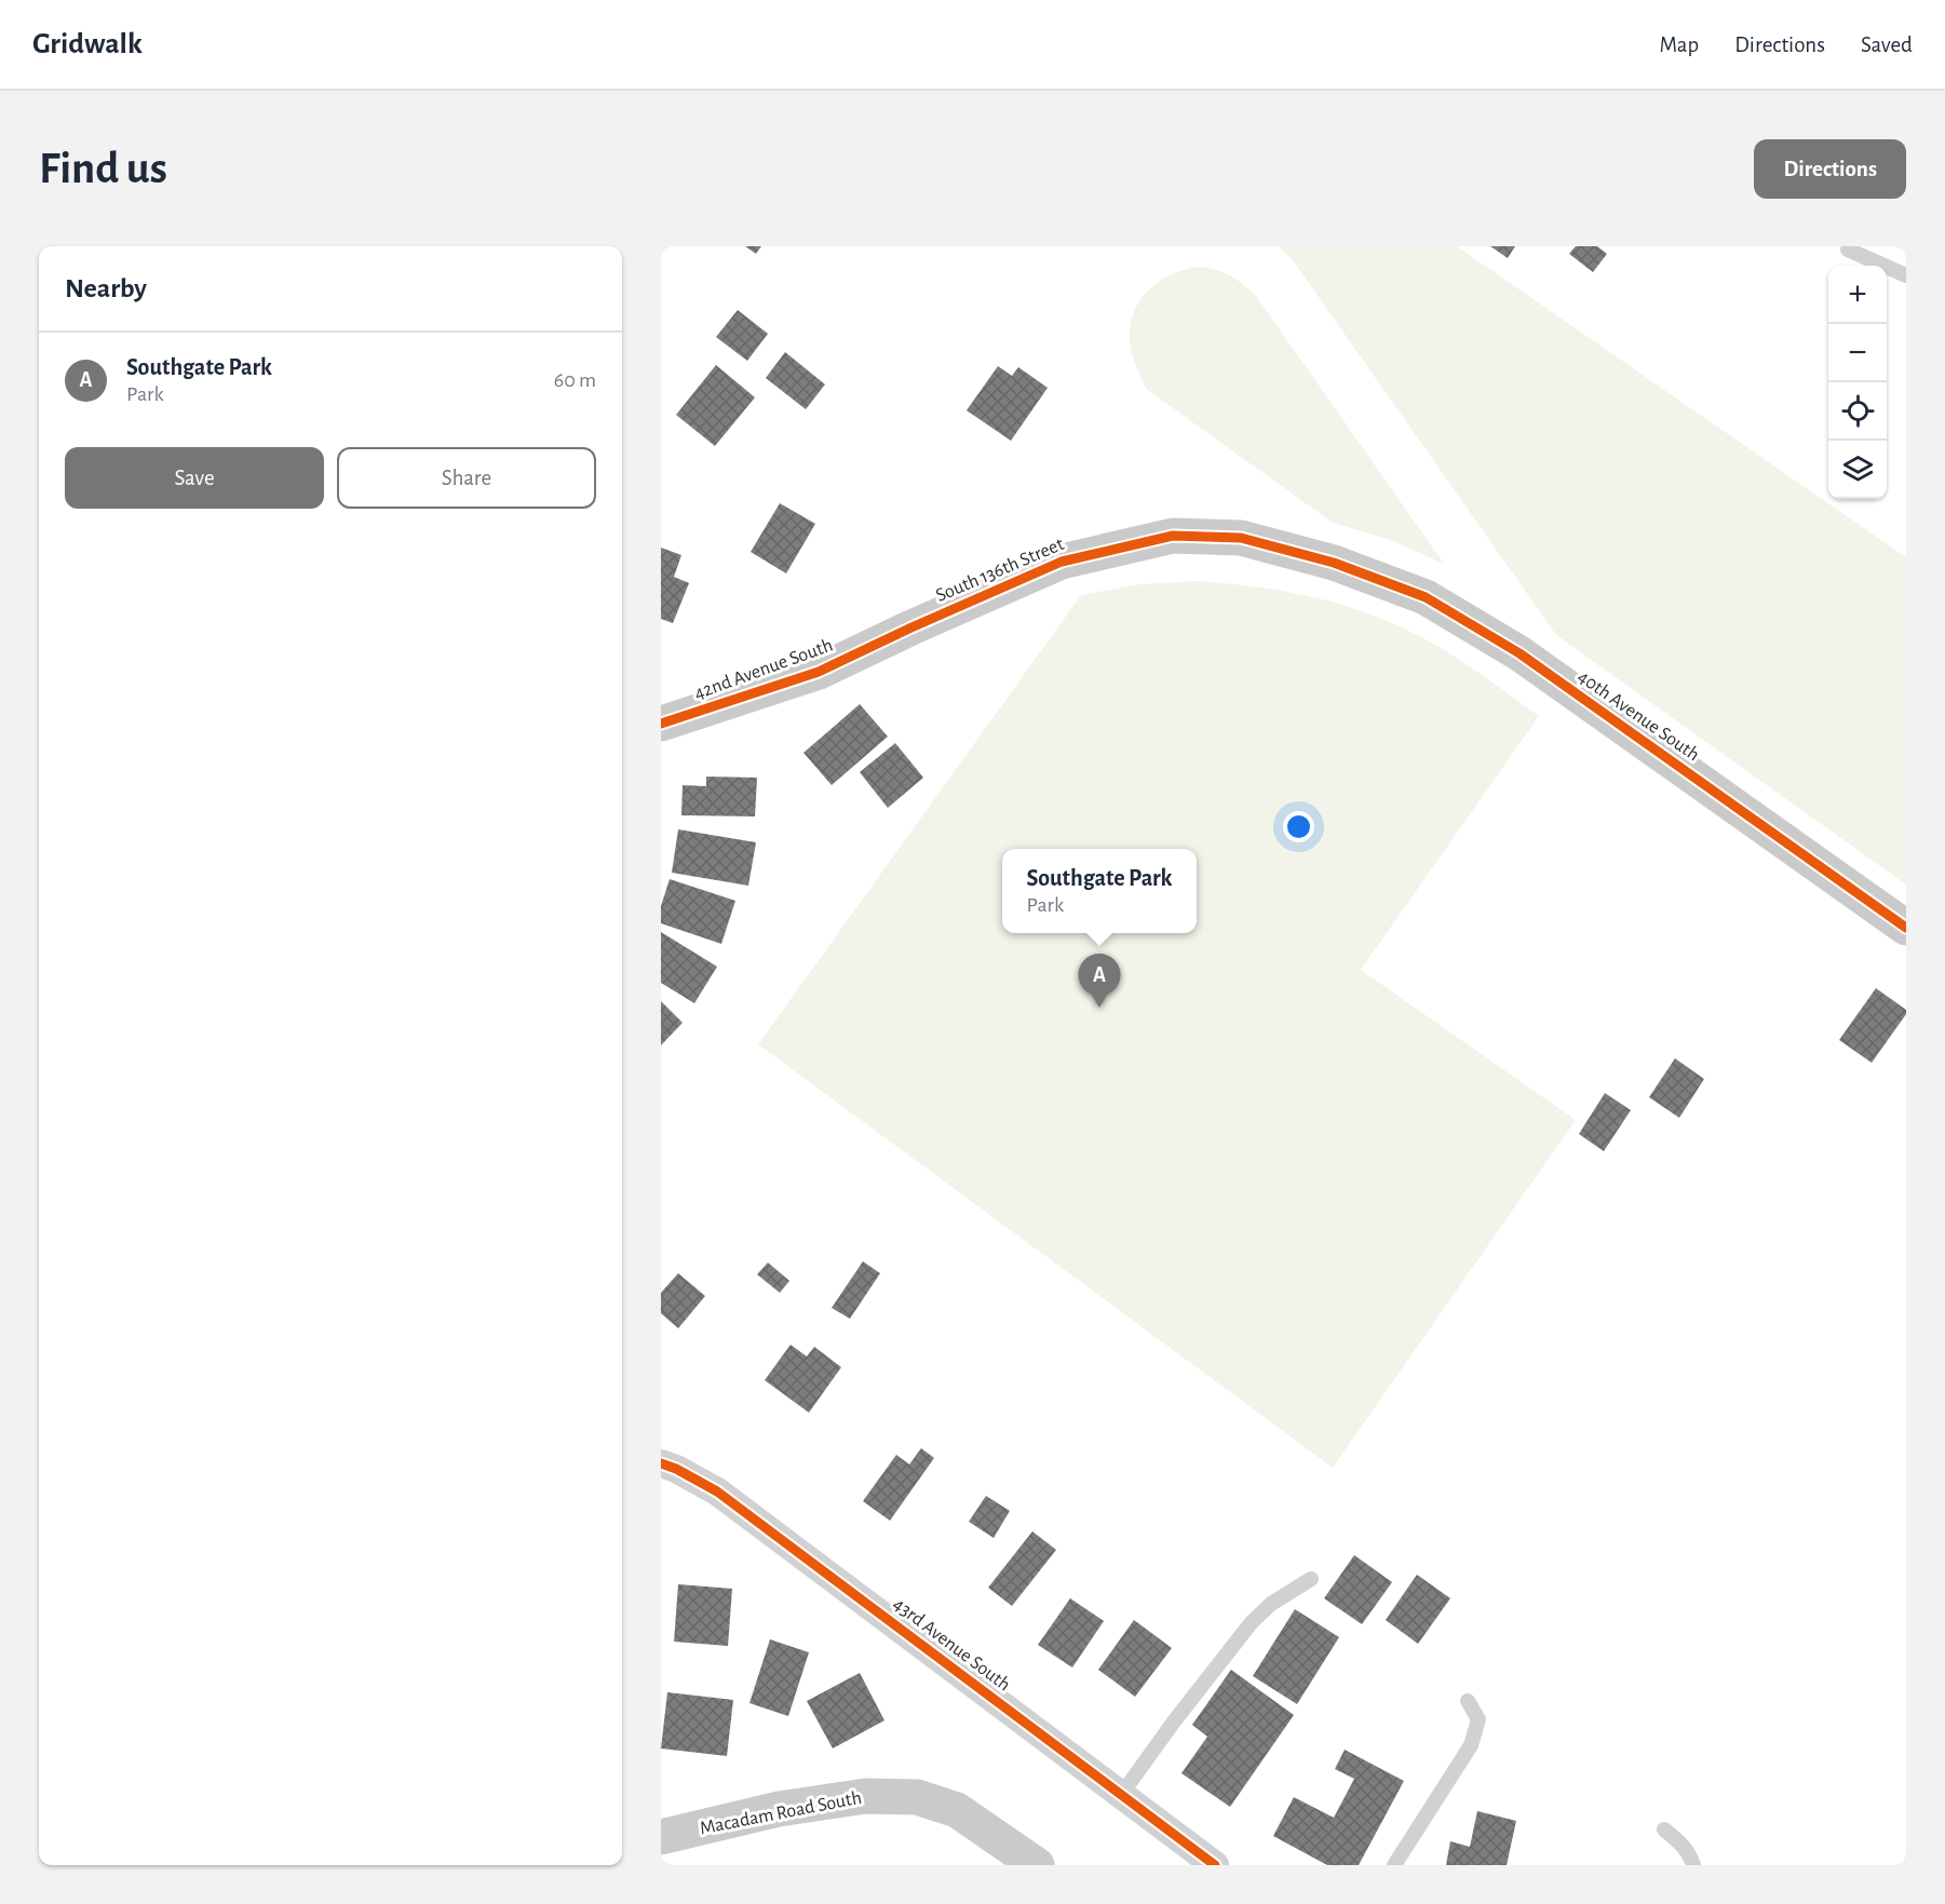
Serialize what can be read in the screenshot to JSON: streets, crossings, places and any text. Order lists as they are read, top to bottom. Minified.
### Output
{"streets":{"street":["South 136th Street","42nd Avenue South","40th Avenue South","43rd Avenue South","Macadam Road South"]},"crossings":[["South 136th Street","42nd Avenue South"],["South 136th Street","40th Avenue South"]],"page":{"header":"Gridwalk","nav":["Map","Directions","Saved"],"buttons":["Directions",["Save","Share"]],"title":"Find us","heading":"Nearby","map_buttons":["+","−"],"list":[{"mark":"A","name":"Southgate Park","note":"Park","value":"60 m"}],"popup":["Southgate Park","Park"],"pins":"A"}}
